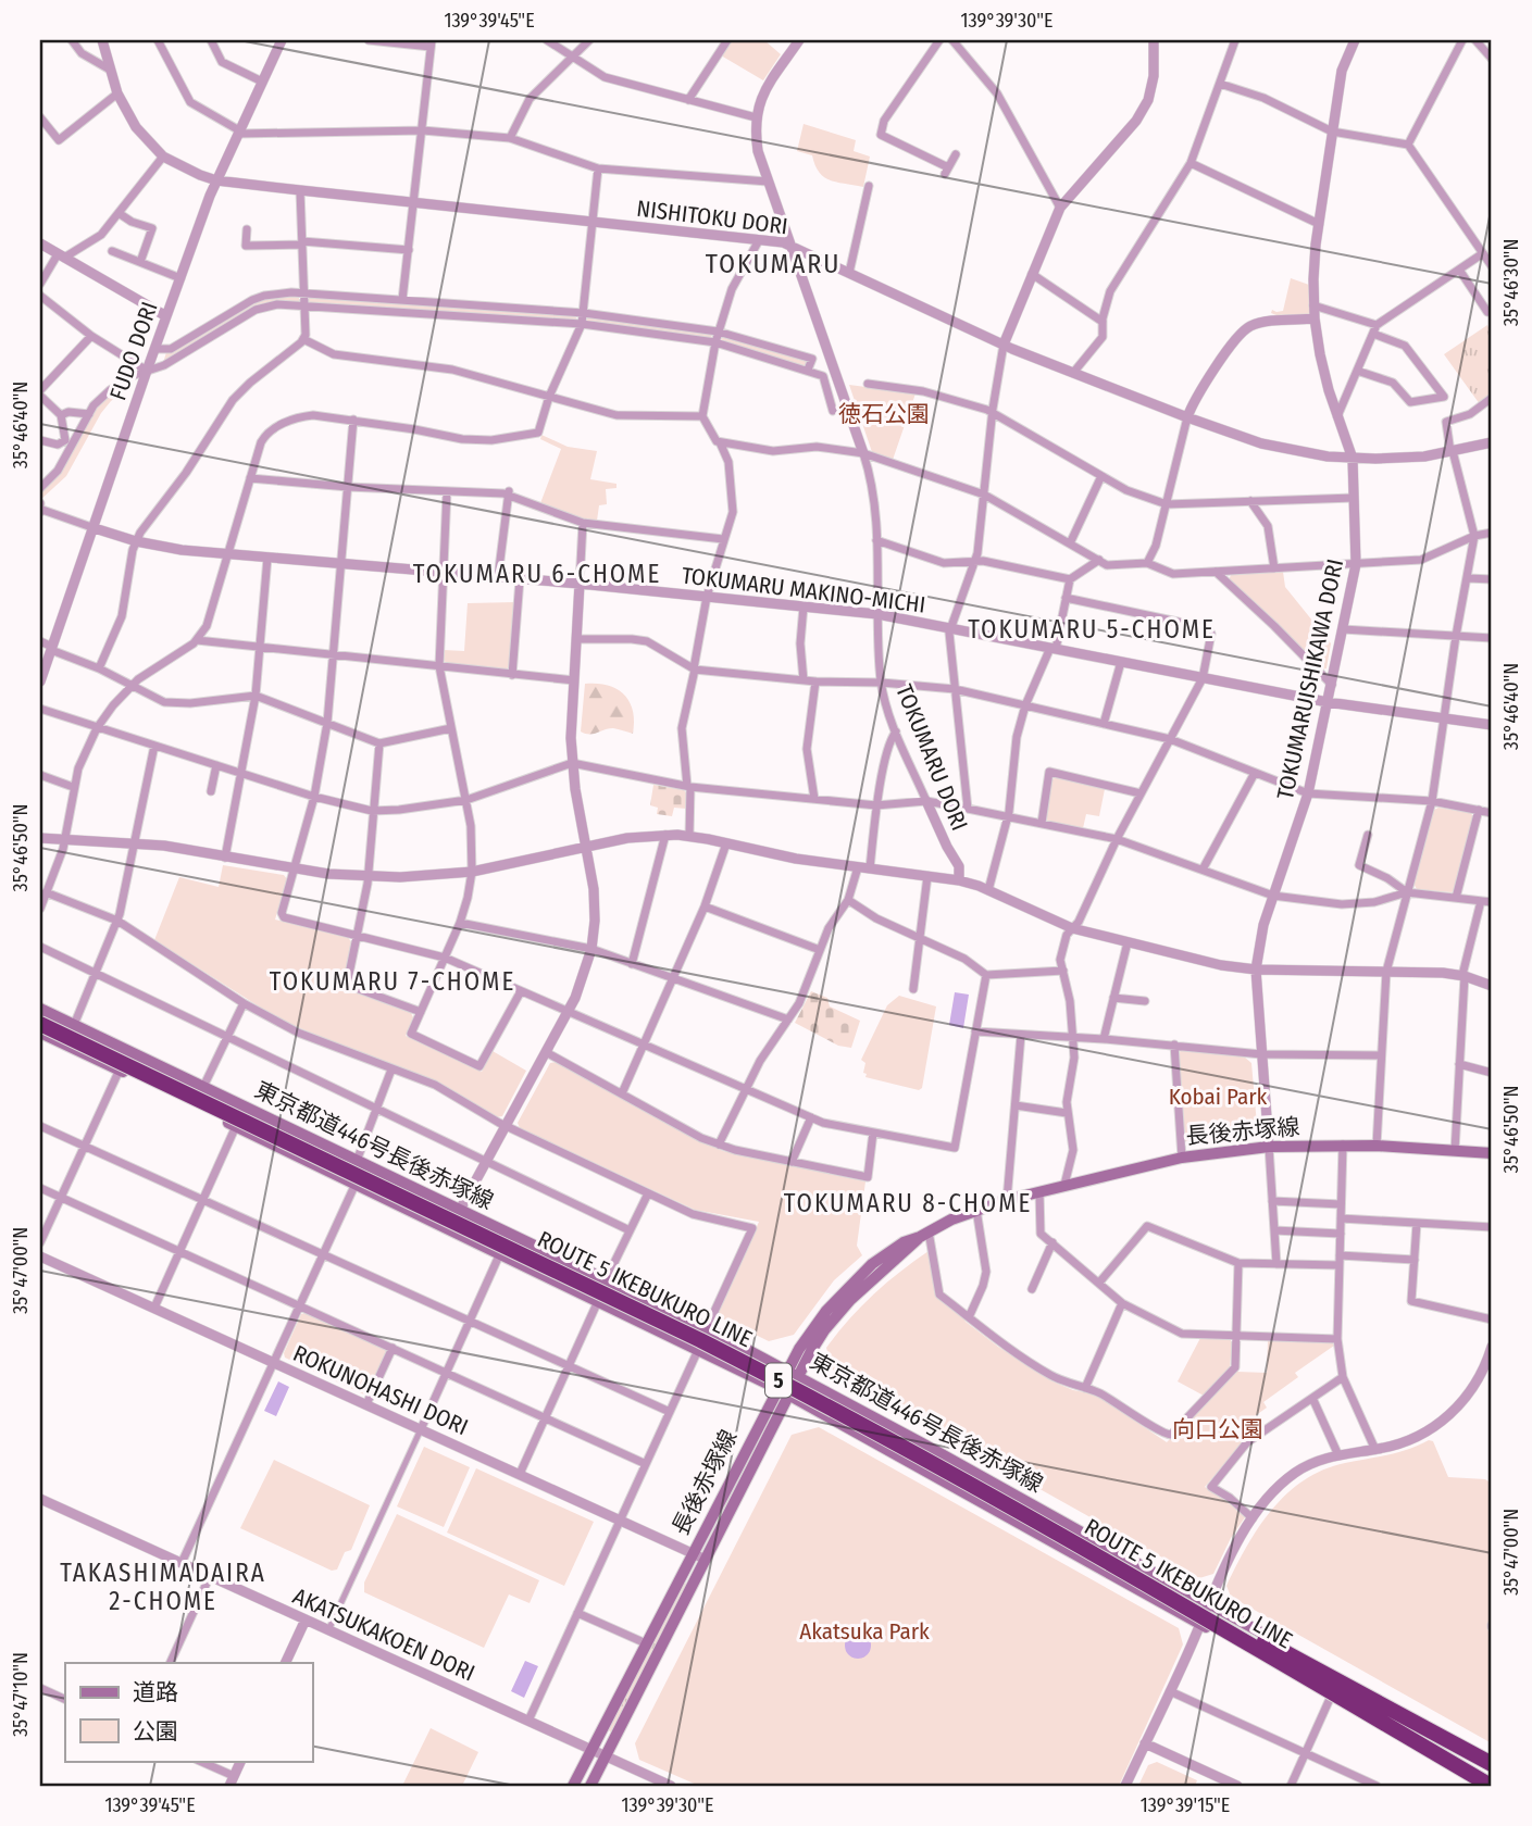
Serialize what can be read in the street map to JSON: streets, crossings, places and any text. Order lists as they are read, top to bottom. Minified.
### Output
{"streets":{"highway":["ROUTE 5 IKEBUKURO LINE","5"],"main road":["長後赤塚線","東京都道446号長後赤塚線"],"street":["NISHITOKU DORI","FUDO DORI","TOKUMARU MAKINO-MICHI","TOKUMARUISHIKAWA DORI","TOKUMARU DORI","ROKUNOHASHI DORI","AKATSUKAKOEN DORI"]},"crossings":[["NISHITOKU DORI","FUDO DORI"],["NISHITOKU DORI","TOKUMARUISHIKAWA DORI"],["NISHITOKU DORI","TOKUMARU DORI"],["FUDO DORI","TOKUMARU MAKINO-MICHI"],["TOKUMARU MAKINO-MICHI","TOKUMARUISHIKAWA DORI"],["TOKUMARU MAKINO-MICHI","TOKUMARU DORI"],["TOKUMARUISHIKAWA DORI","長後赤塚線"],["長後赤塚線","東京都道446号長後赤塚線"],["長後赤塚線","ROKUNOHASHI DORI"],["長後赤塚線","AKATSUKAKOEN DORI"],["東京都道446号長後赤塚線","ROUTE 5 IKEBUKURO LINE"]],"districts":["TOKUMARU","TOKUMARU 6-CHOME","TOKUMARU 5-CHOME","TOKUMARU 7-CHOME","TOKUMARU 8-CHOME","TAKASHIMADAIRA 2-CHOME"],"parks":["徳石公園","Kobai Park","向口公園","Akatsuka Park"],"legend":["道路","公園"],"coordinates":["139°39'45\"E","139°39'30\"E","35°46'30\"N","35°46'40\"N","35°46'50\"N","35°47'00\"N","35°47'10\"N","139°39'15\"E"]}
